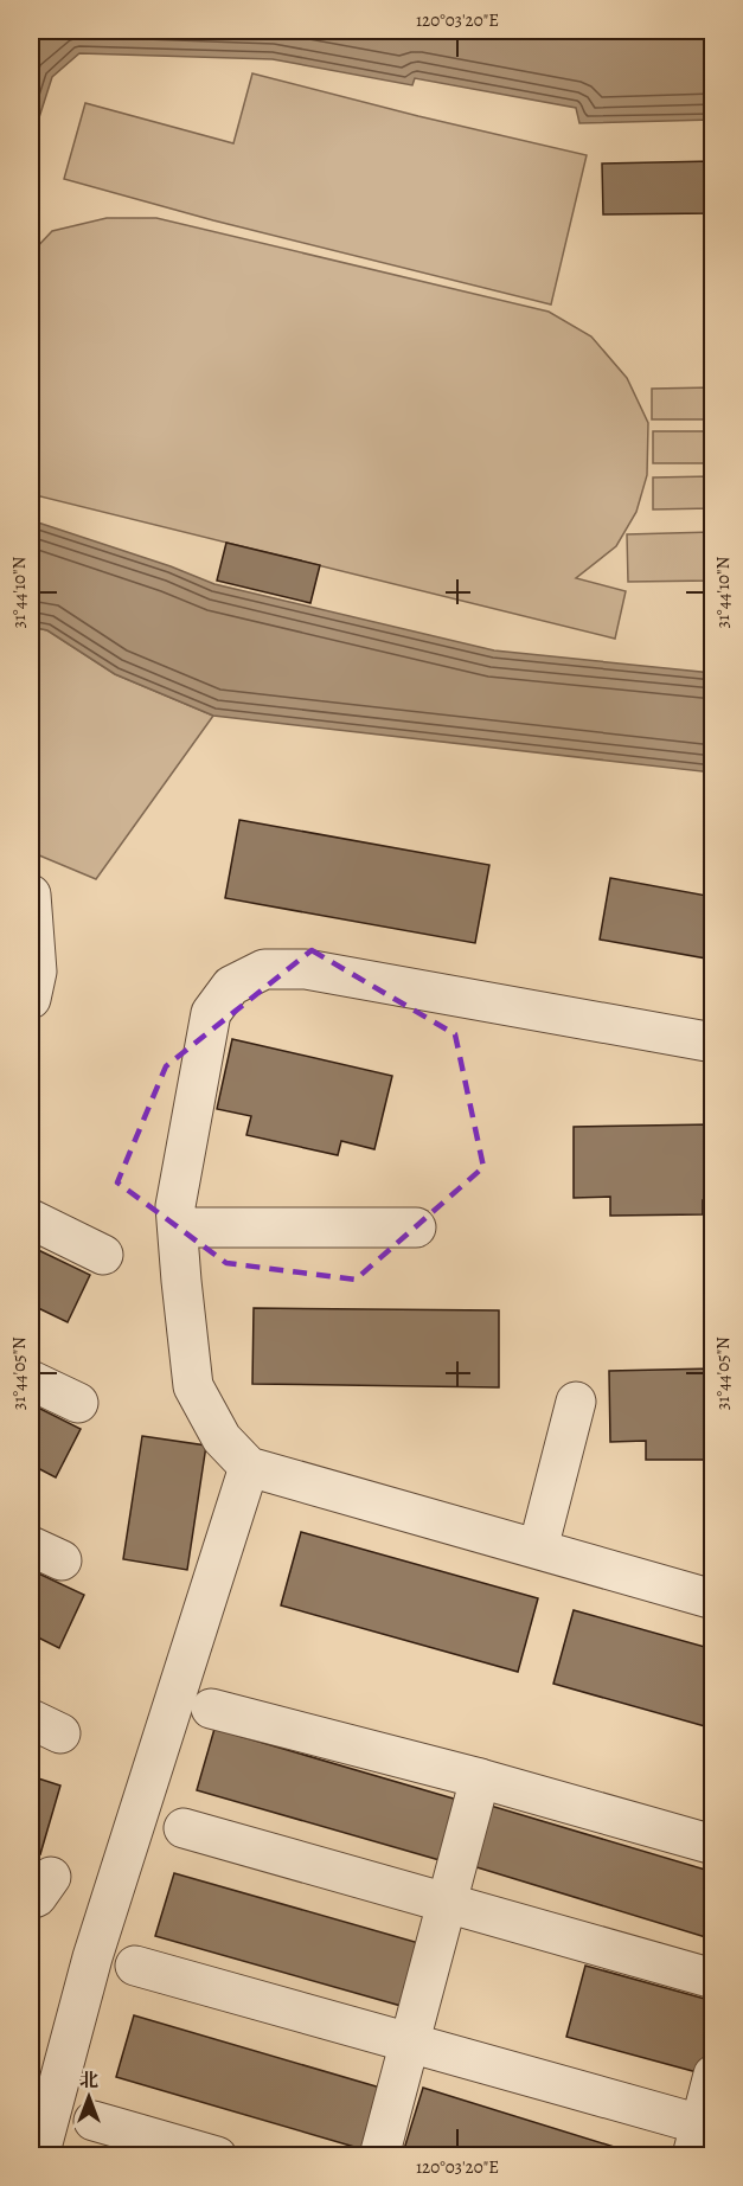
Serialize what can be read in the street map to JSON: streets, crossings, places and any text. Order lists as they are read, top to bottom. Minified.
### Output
{"north":"top","coordinates":["120°03'20\"E","31°44'10\"N","31°44'05\"N"]}
